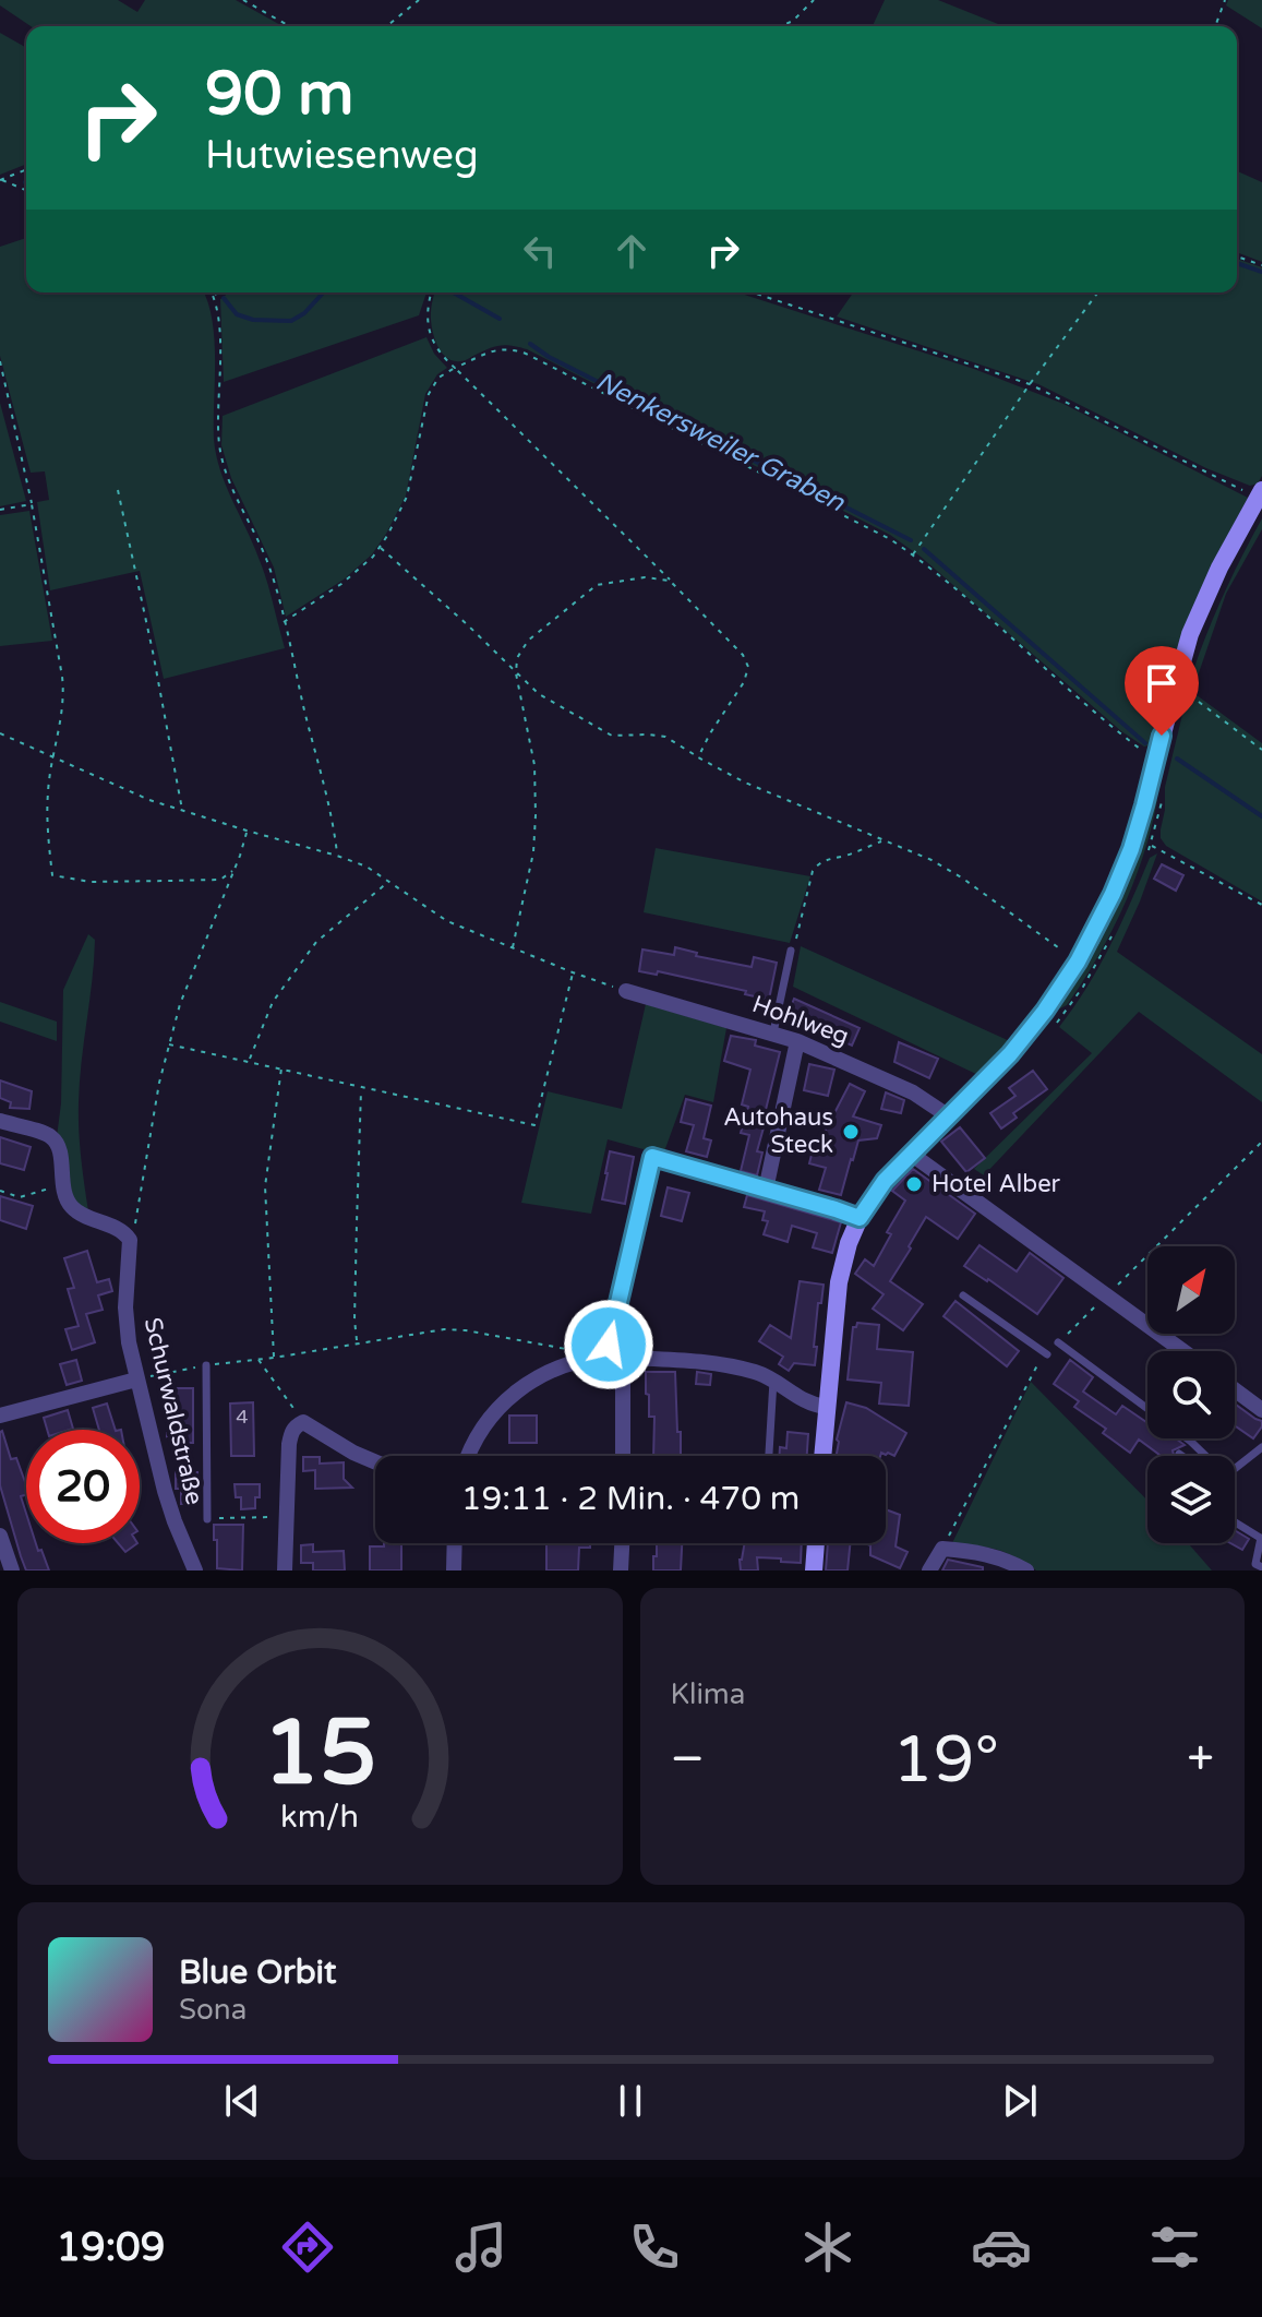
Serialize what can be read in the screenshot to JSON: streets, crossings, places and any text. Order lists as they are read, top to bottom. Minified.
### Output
{"streets":{"street":["Hohlweg","Schurwaldstraße"]},"water":["Nenkersweiler Graben"],"places":["Autohaus Steck","Hotel Alber"],"house_numbers":["4"],"north":"top right","page":{"turn":["90 m","Hutwiesenweg"],"limit":"20","trip":"19:11 · 2 Min. · 470 m","tile":"Klima","heat":["−","19°","+"],"song":["Blue Orbit","Sona"],"tabs":"19:09","gauge":["15","km/h"]}}
